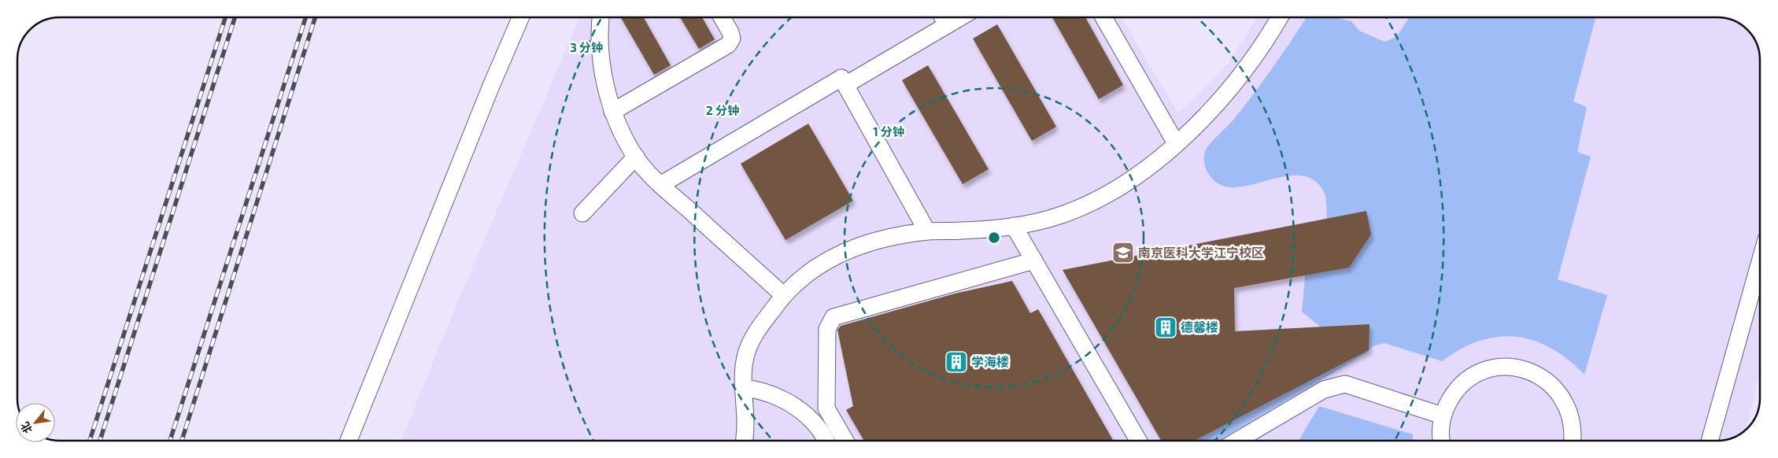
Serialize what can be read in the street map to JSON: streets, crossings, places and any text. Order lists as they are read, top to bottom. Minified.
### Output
{"places":{"school or university":["南京医科大学江宁校区"],"building":["德馨楼","学海楼"]},"north":"bottom left","rings":["3 分钟","2 分钟","1 分钟"]}
